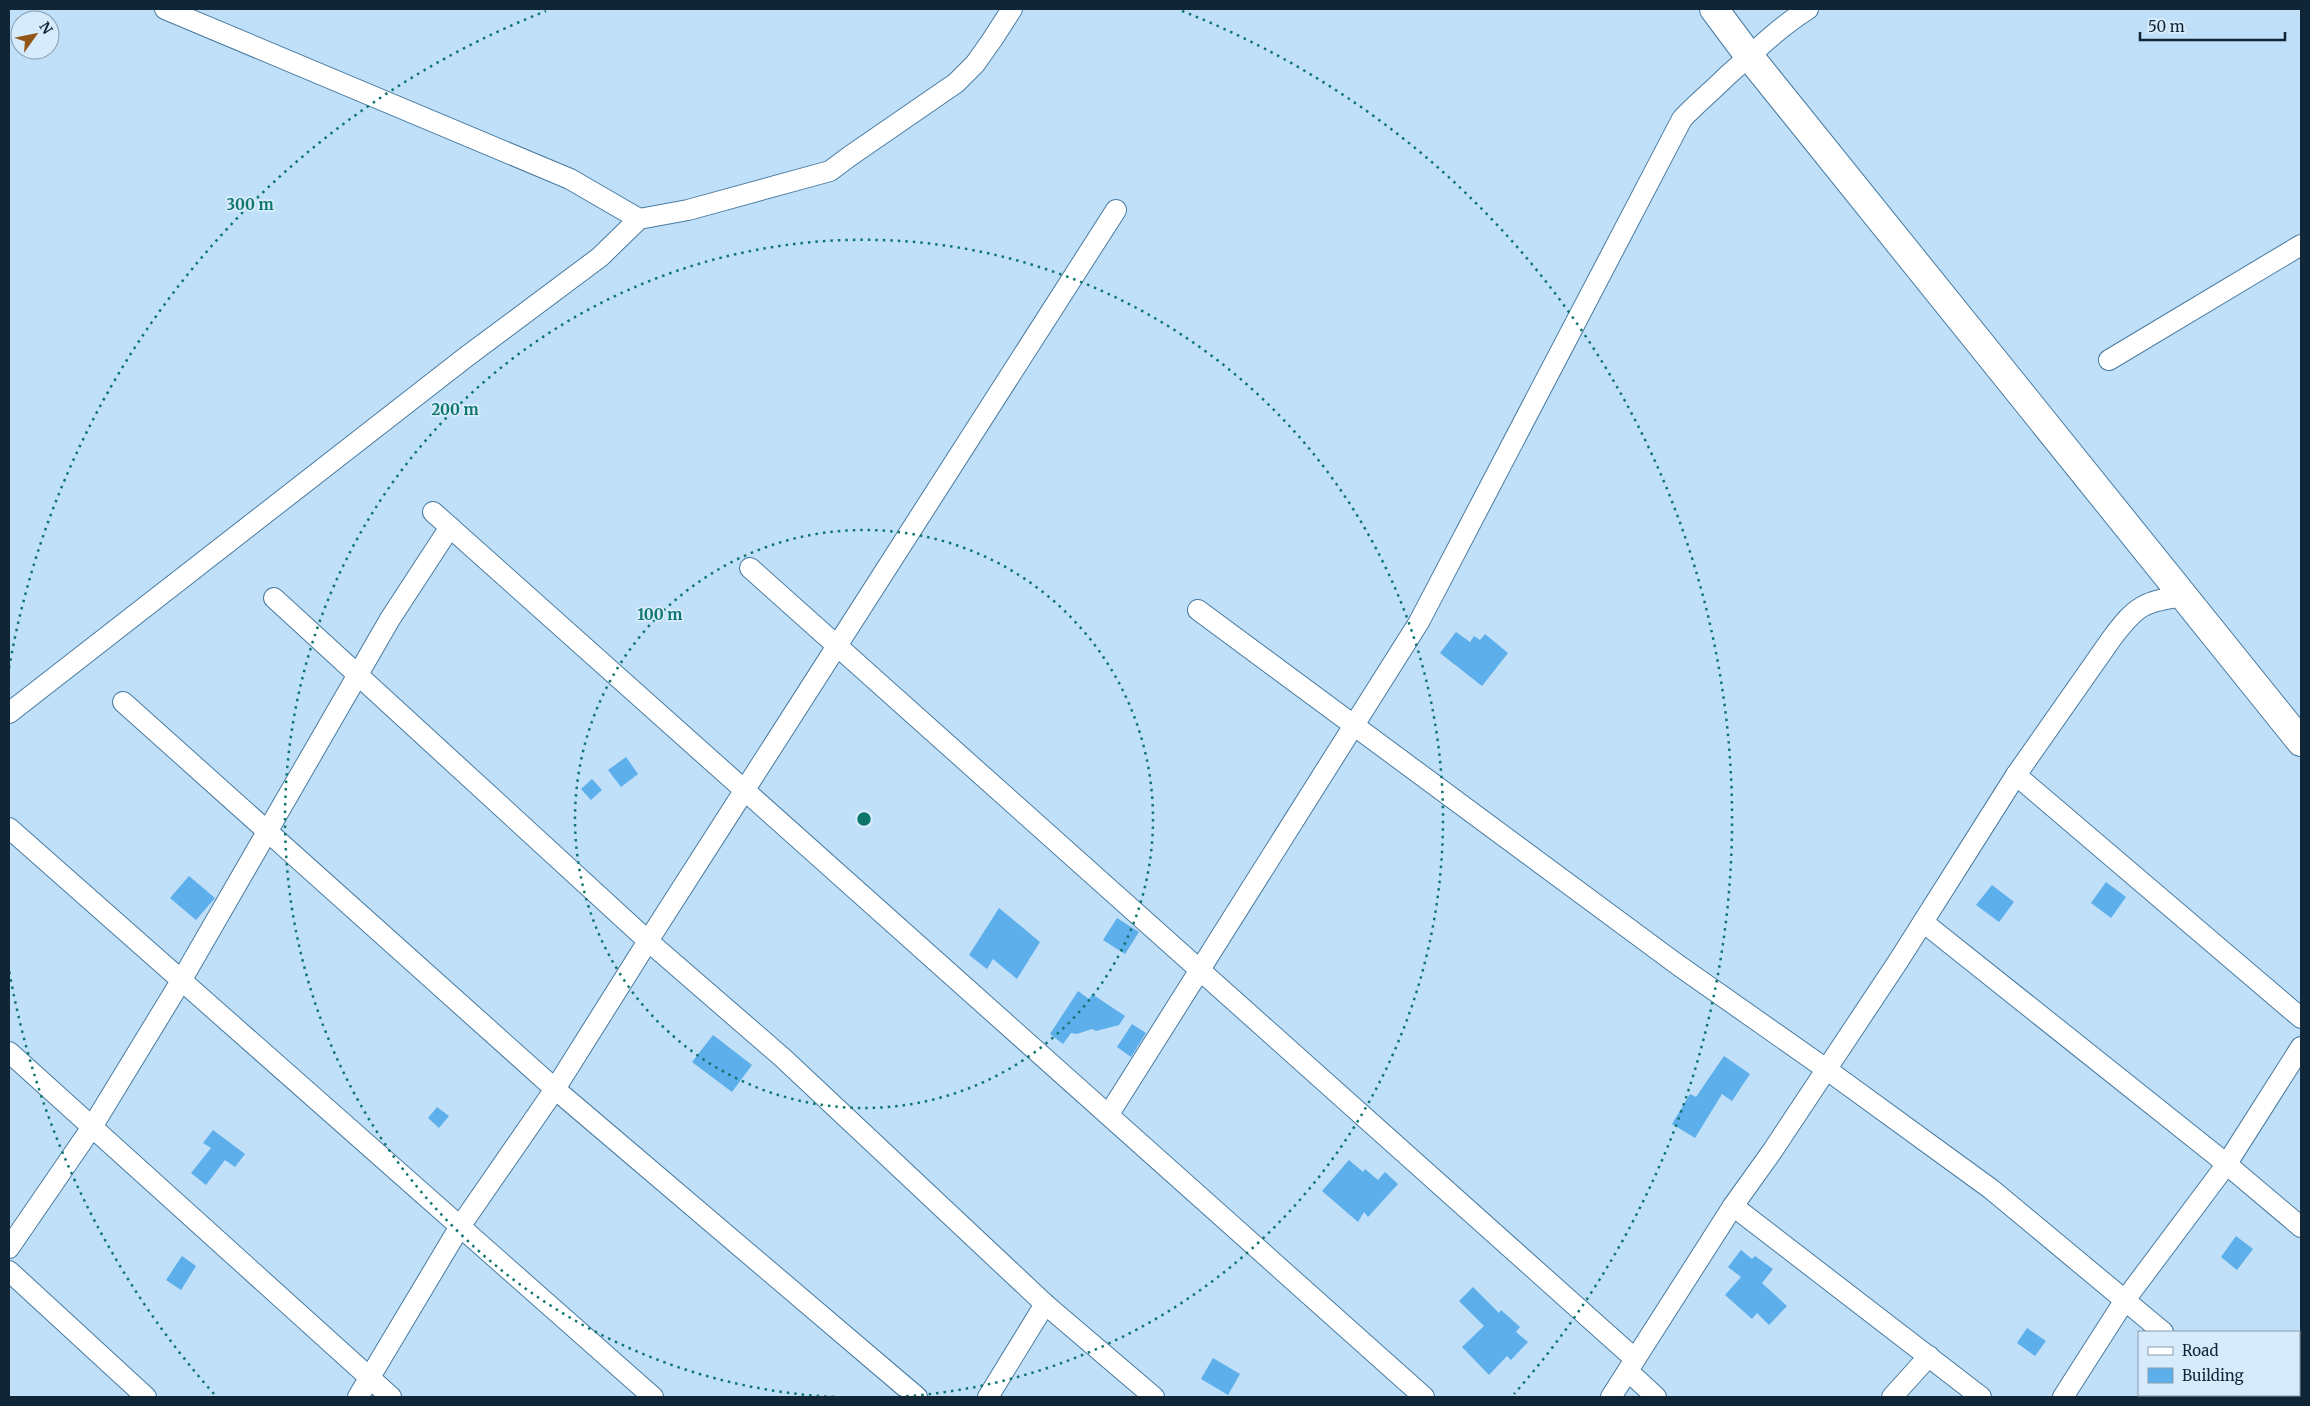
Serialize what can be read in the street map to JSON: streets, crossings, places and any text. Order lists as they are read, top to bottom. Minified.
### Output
{"legend":["Road","Building"],"scale_bar":"50 m","north":"top right","rings":["300 m","200 m","100 m"]}
